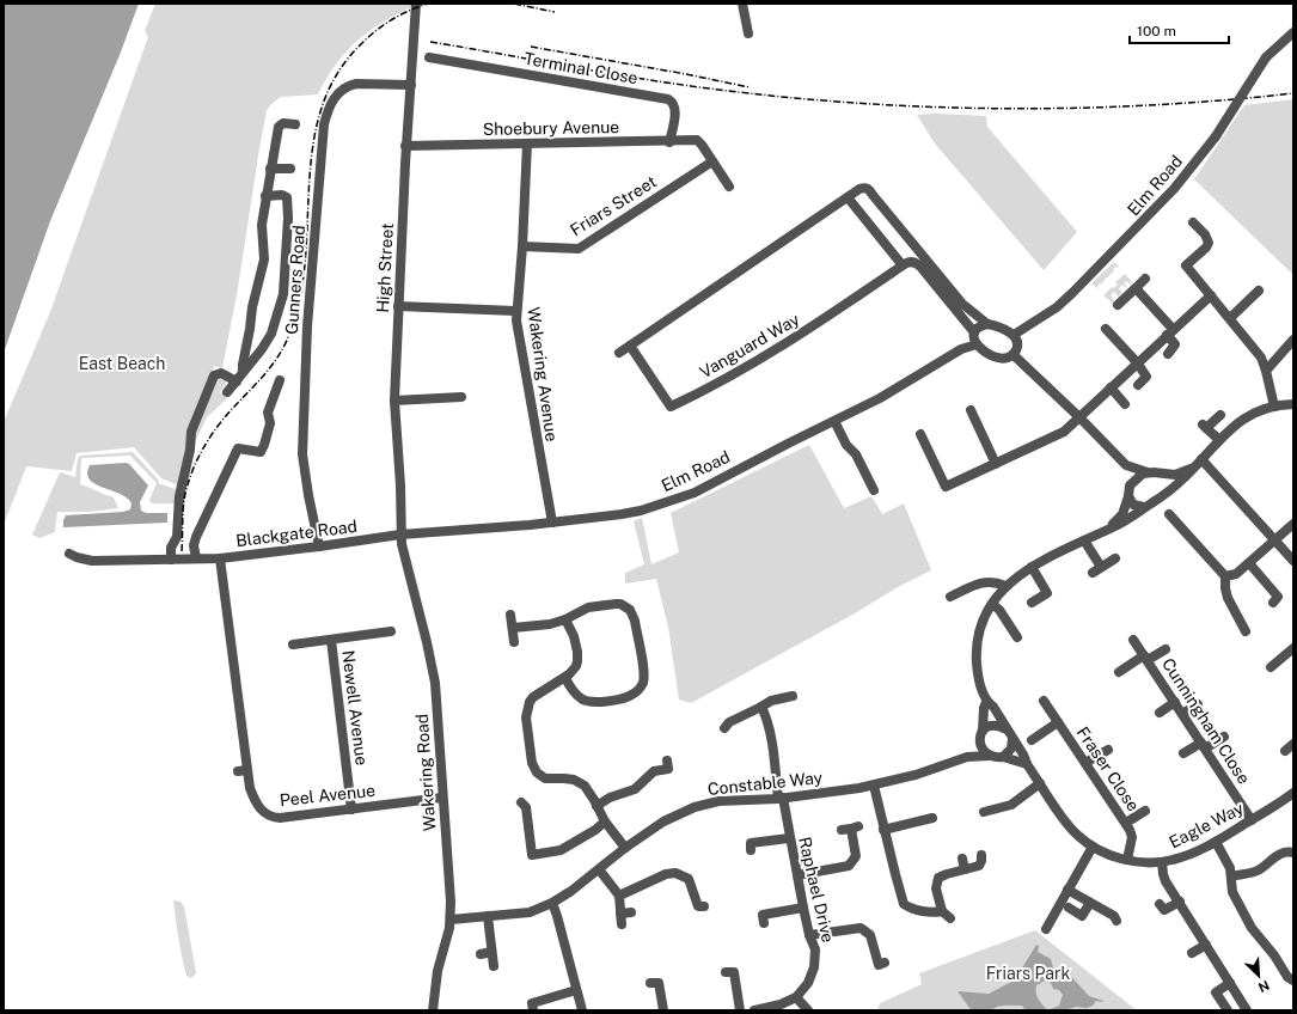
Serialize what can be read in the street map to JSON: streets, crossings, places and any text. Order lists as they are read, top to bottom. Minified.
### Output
{"streets":{"street":["Terminal Close","Shoebury Avenue","Elm Road","Friars Street","High Street","Gunners Road","Vanguard Way","Wakering Avenue","Blackgate Road","Newell Avenue","Cunningham Close","Fraser Close","Wakering Road","Constable Way","Peel Avenue","Eagle Way","Raphael Drive"]},"crossings":[["Terminal Close","Shoebury Avenue"],["Shoebury Avenue","Friars Street"],["Shoebury Avenue","High Street"],["Shoebury Avenue","Wakering Avenue"],["Elm Road","High Street"],["Elm Road","Wakering Avenue"],["Elm Road","Blackgate Road"],["Elm Road","Wakering Road"],["Friars Street","Wakering Avenue"],["High Street","Gunners Road"],["High Street","Blackgate Road"],["High Street","Wakering Road"],["Gunners Road","Blackgate Road"],["Blackgate Road","Wakering Road"],["Blackgate Road","Peel Avenue"],["Newell Avenue","Peel Avenue"],["Cunningham Close","Eagle Way"],["Fraser Close","Eagle Way"],["Wakering Road","Constable Way"],["Wakering Road","Peel Avenue"],["Constable Way","Eagle Way"],["Constable Way","Raphael Drive"]],"parks":["East Beach","Friars Park"],"scale_bar":"100 m","north":"bottom right"}
